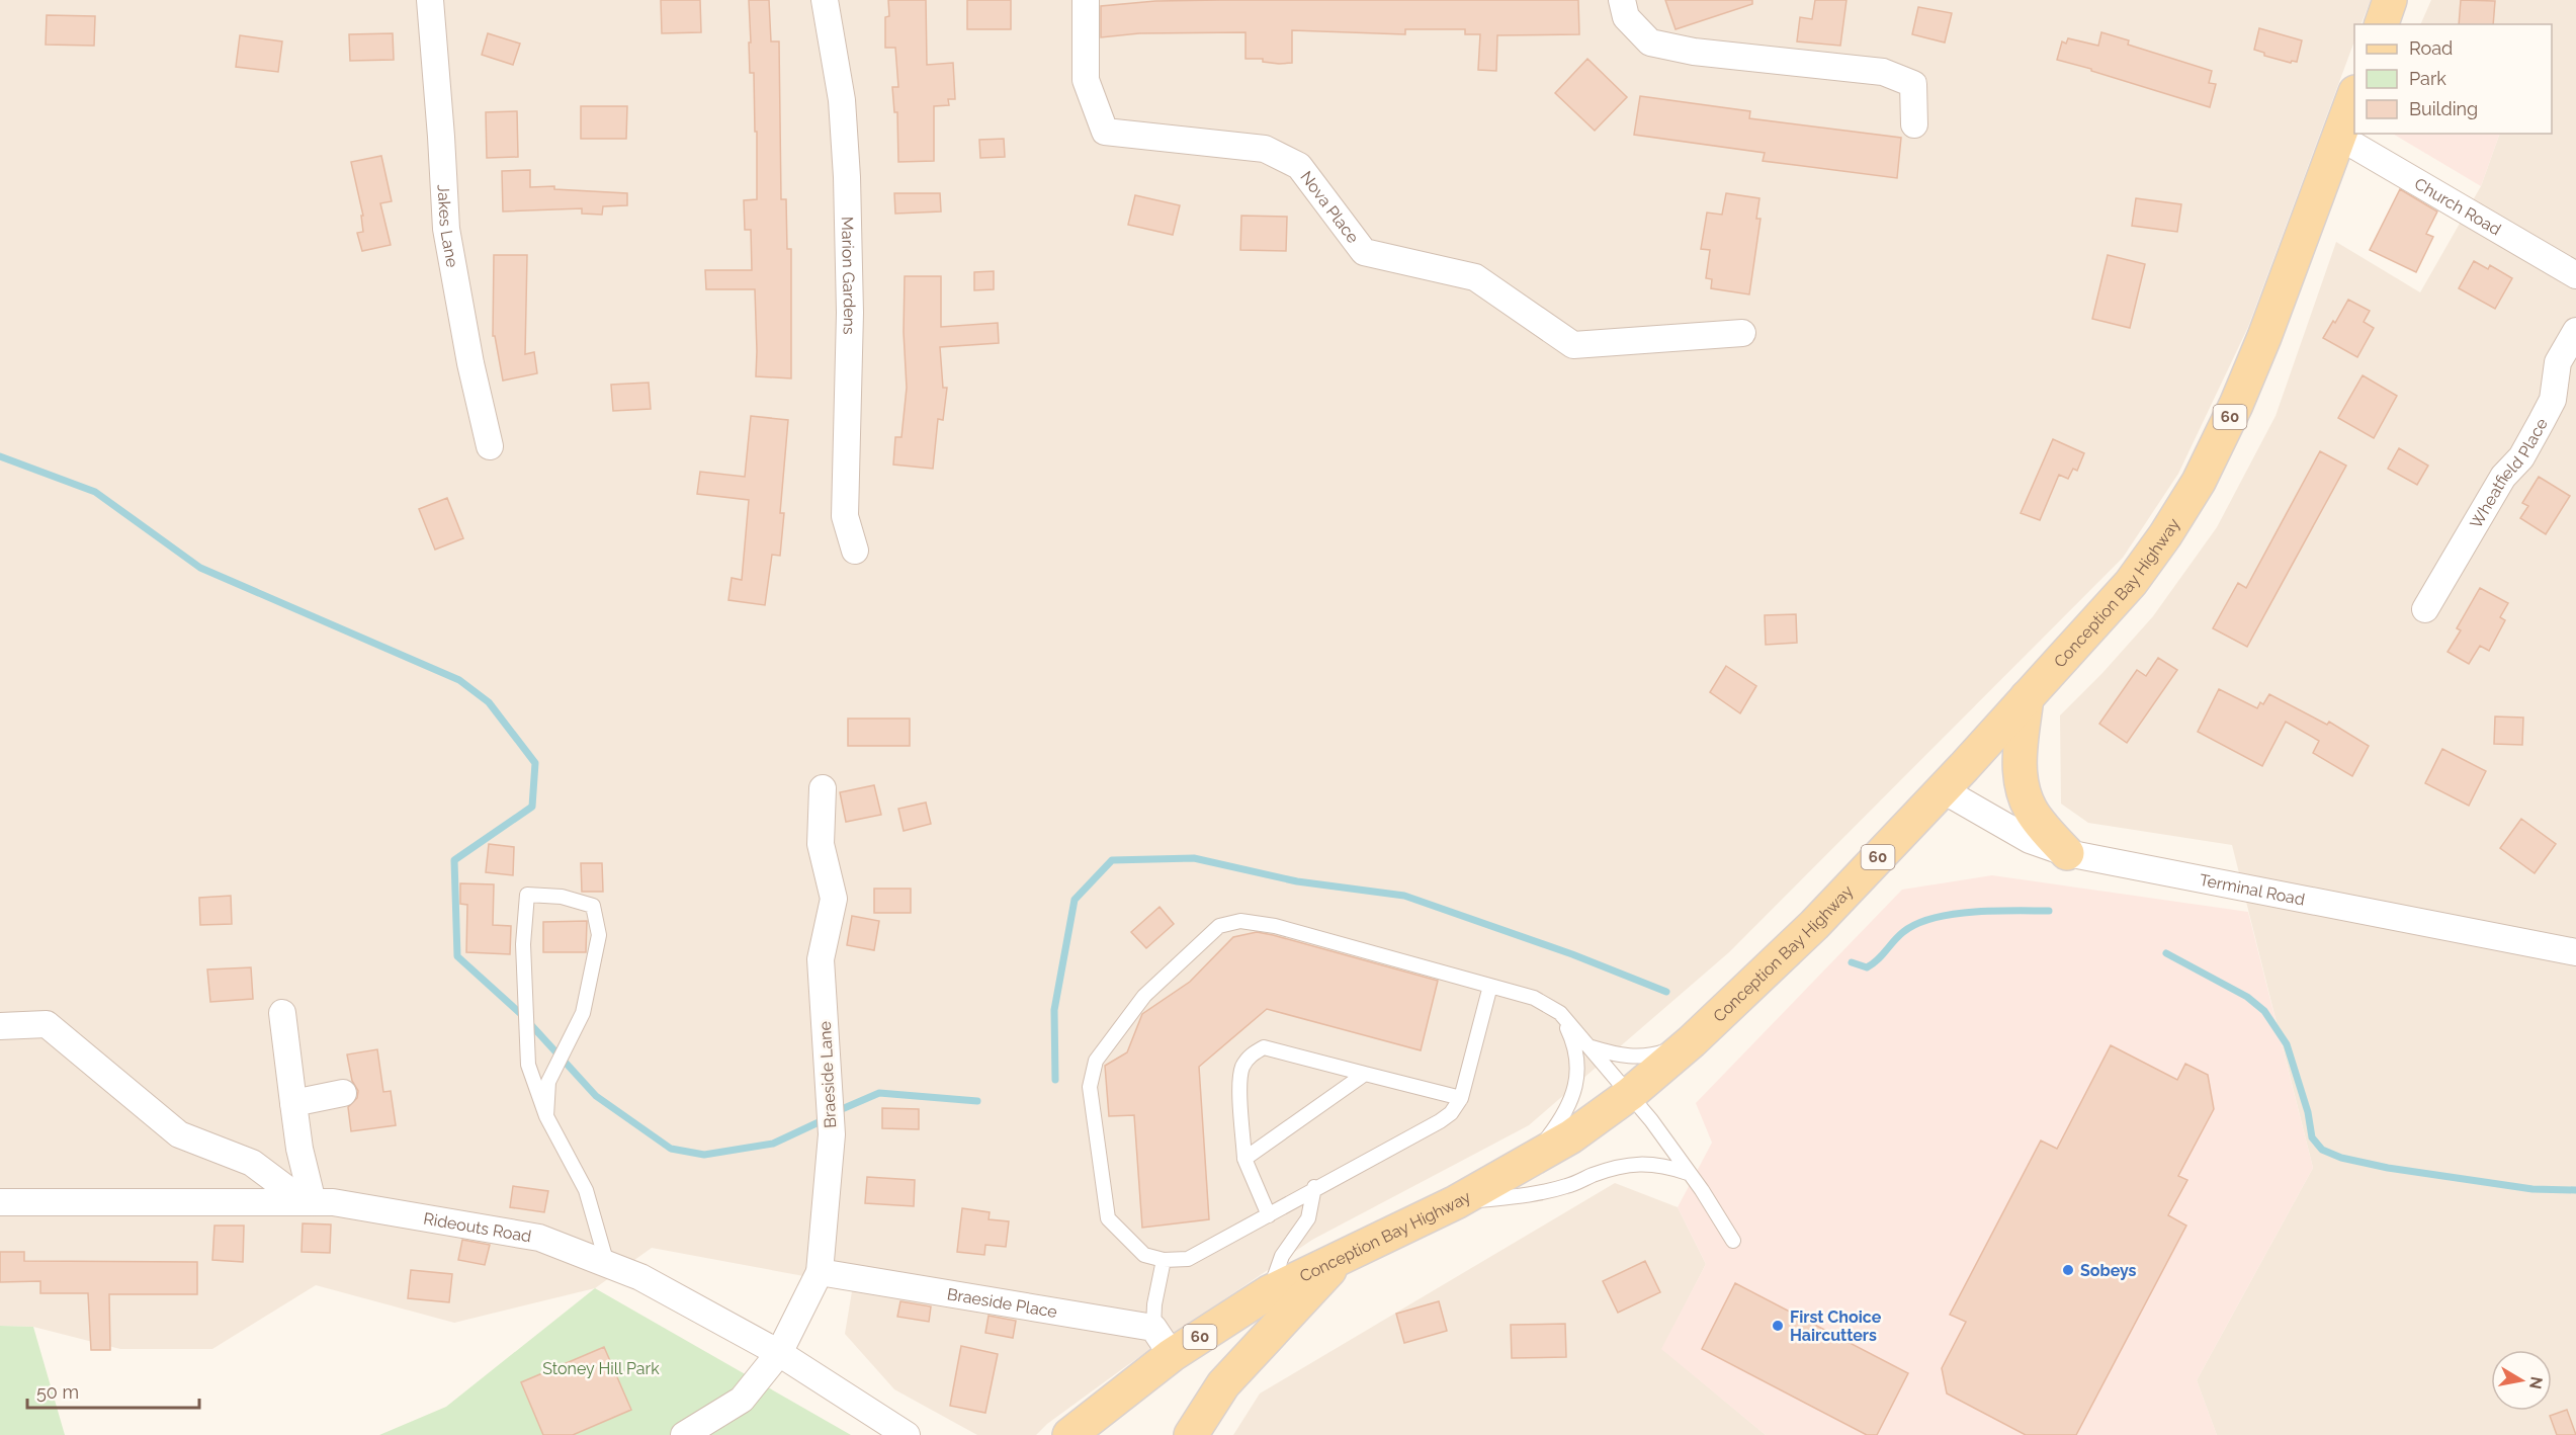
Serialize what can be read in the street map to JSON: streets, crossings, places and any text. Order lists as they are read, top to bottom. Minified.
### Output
{"streets":{"main road":["60","Conception Bay Highway"],"street":["Nova Place","Church Road","Jakes Lane","Marion Gardens","Wheatfield Place","Terminal Road","Braeside Lane","Rideouts Road","Braeside Place"]},"crossings":[["Church Road","Conception Bay Highway"],["Conception Bay Highway","Terminal Road"],["Conception Bay Highway","Braeside Place"],["Braeside Lane","Rideouts Road"],["Braeside Lane","Braeside Place"]],"parks":["Stoney Hill Park"],"places":["Sobeys","First Choice Haircutters"],"legend":["Road","Park","Building"],"scale_bar":"50 m","north":"right"}
